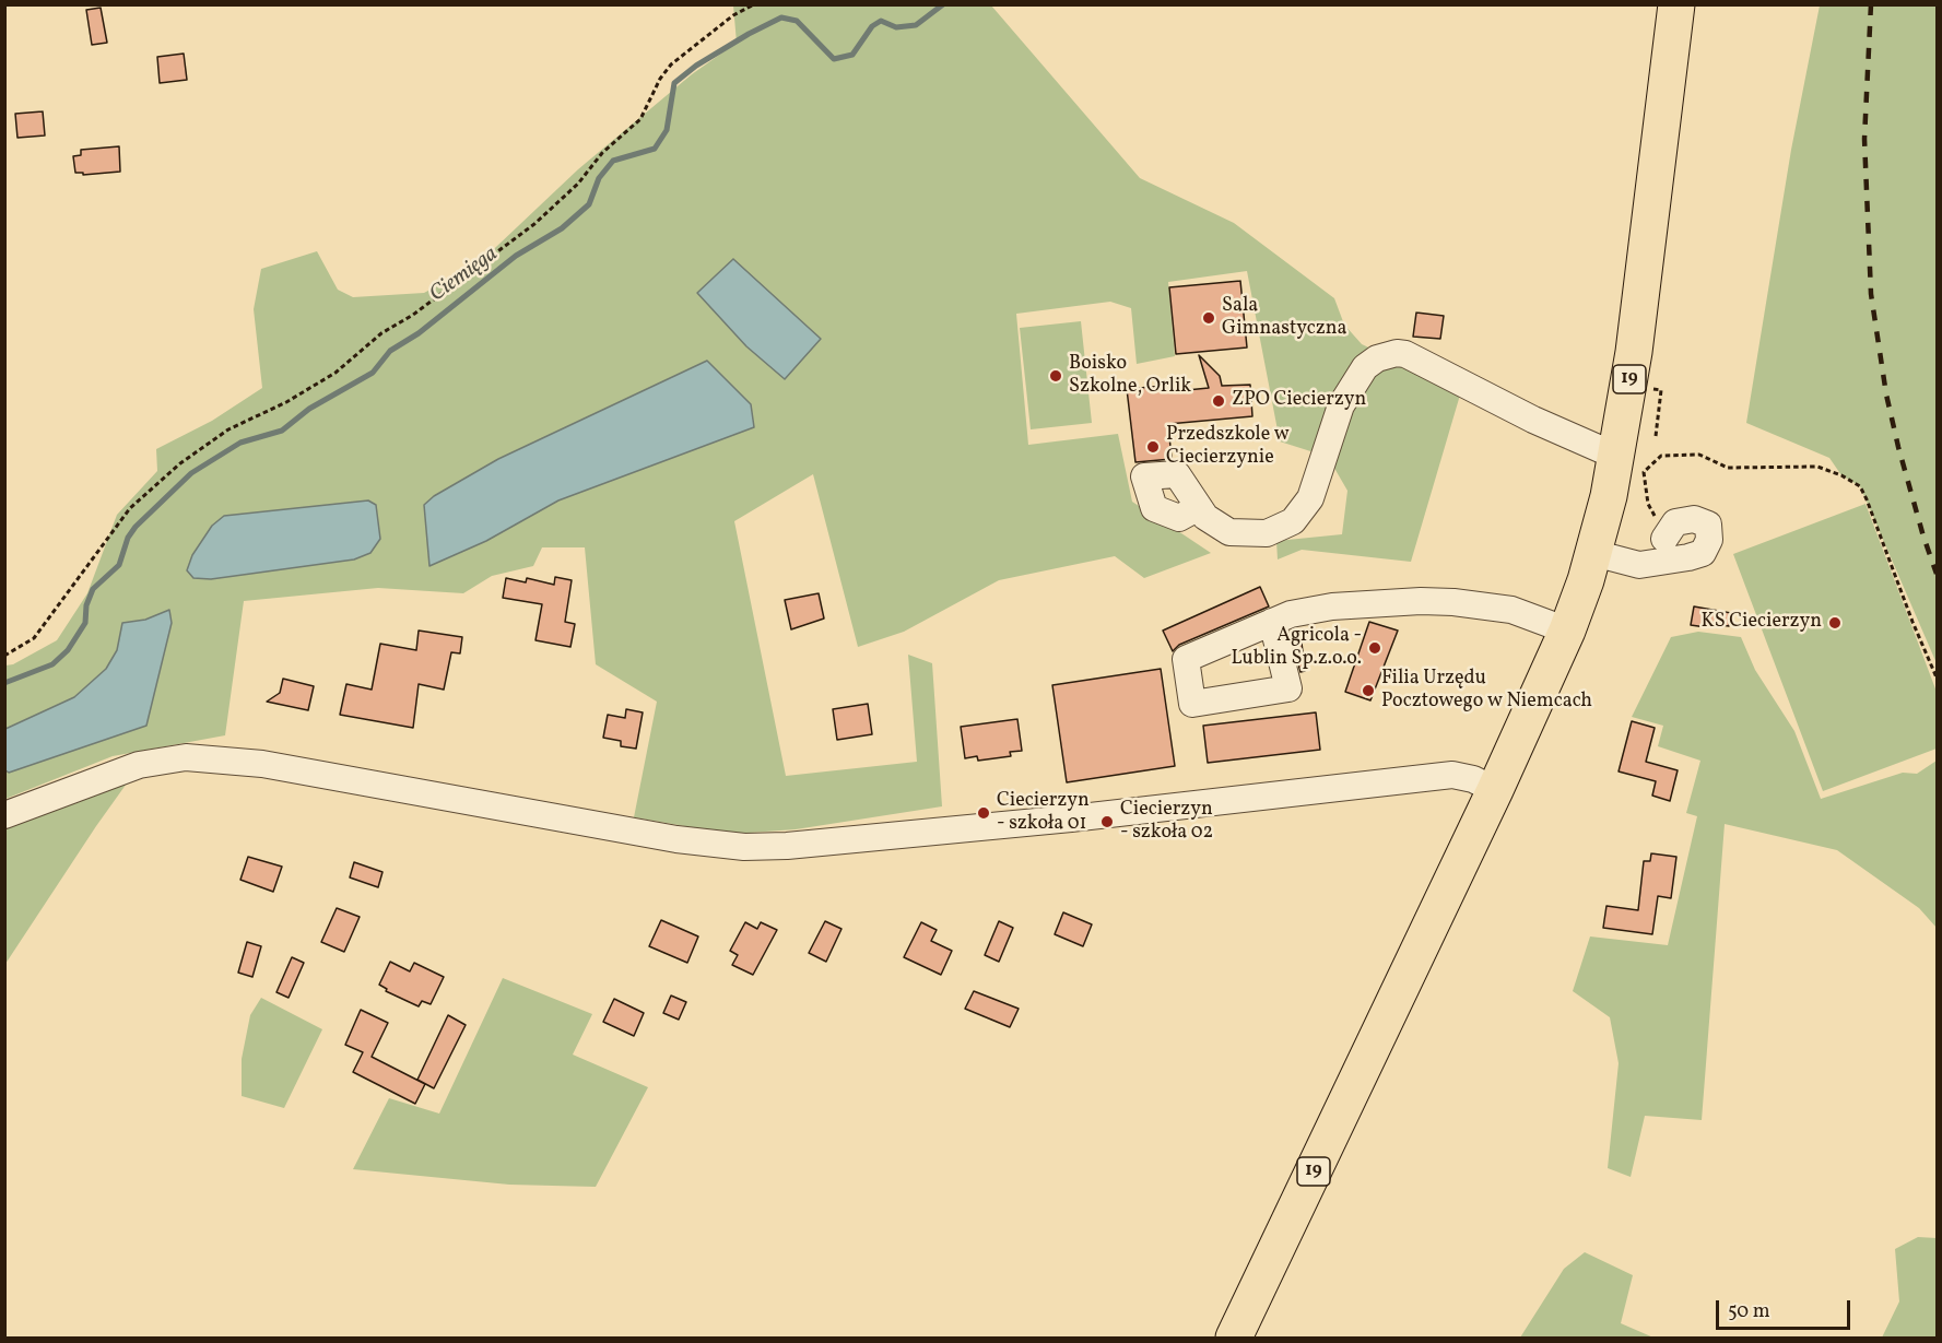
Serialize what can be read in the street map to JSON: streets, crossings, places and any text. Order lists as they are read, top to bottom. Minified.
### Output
{"streets":{"highway":["19"]},"water":["Ciemięga"],"places":["Sala Gimnastyczna","Boisko Szkolne, Orlik","ZPO Ciecierzyn","Przedszkole w Ciecierzynie","KS Ciecierzyn","Agricola - Lublin Sp.z.o.o.","Filia Urzędu Pocztowego w Niemcach","Ciecierzyn - szkoła 01","Ciecierzyn - szkoła 02"],"scale_bar":"50 m"}
